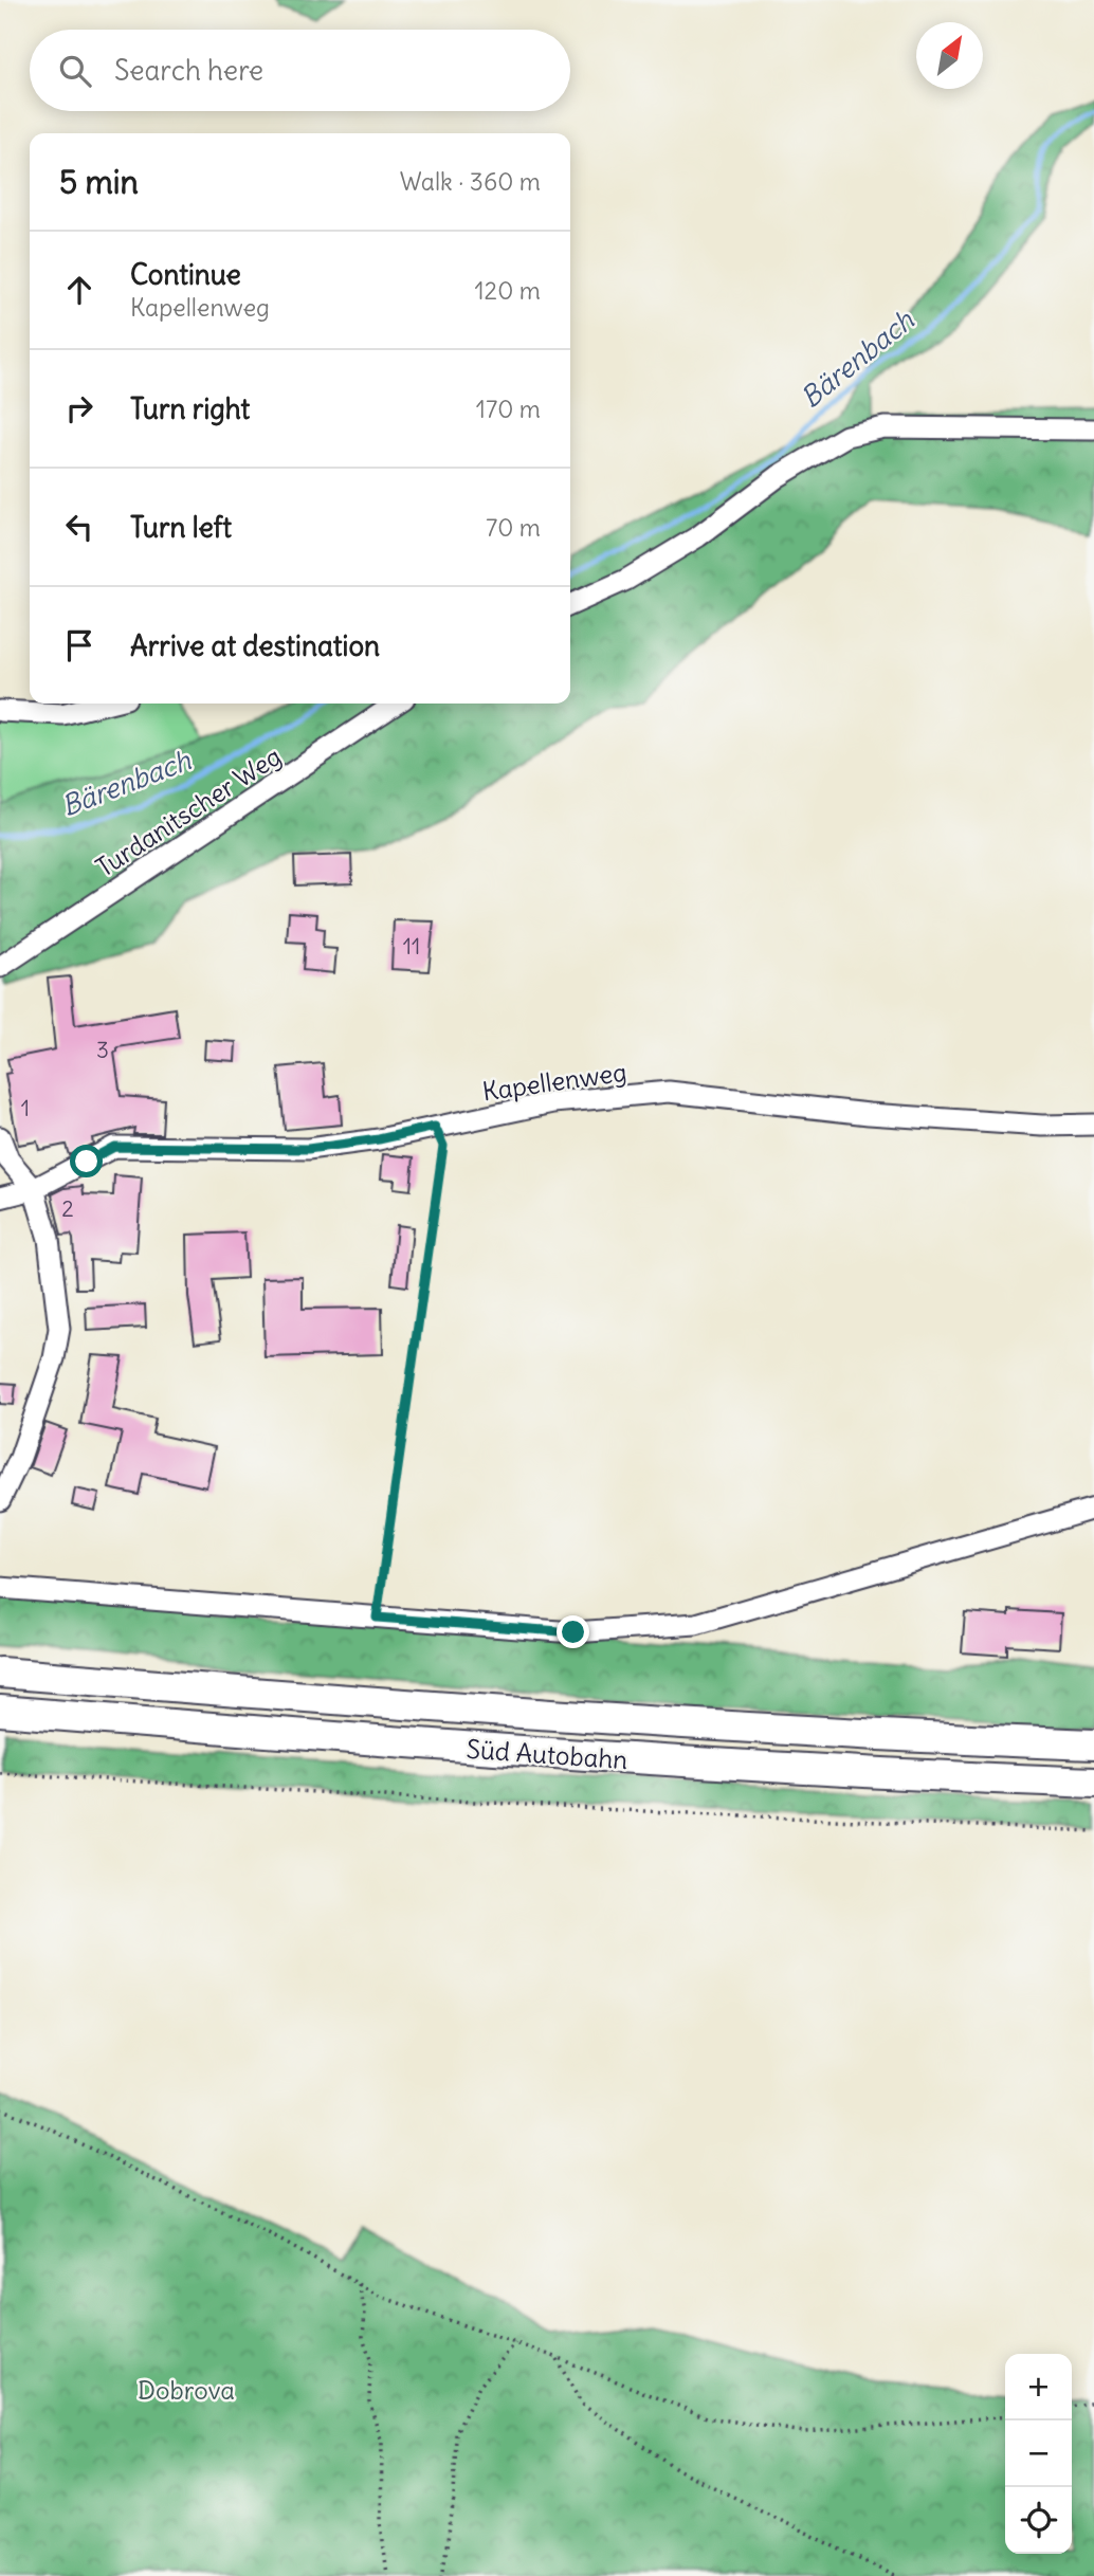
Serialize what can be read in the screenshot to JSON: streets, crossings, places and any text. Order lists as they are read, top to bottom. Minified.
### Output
{"streets":{"highway":["Süd Autobahn"],"street":["Turdanitscher Weg","Kapellenweg"]},"water":["Bärenbach"],"parks":["Dobrova"],"house_numbers":["11","3","1","2"],"north":"top right","page":{"search":"Search here","heading":["5 min","Walk · 360 m"],"list":[["Continue","Kapellenweg","120 m"],["Turn right","170 m"],["Turn left","70 m"],"Arrive at destination"],"map_buttons":["+","−"]}}
